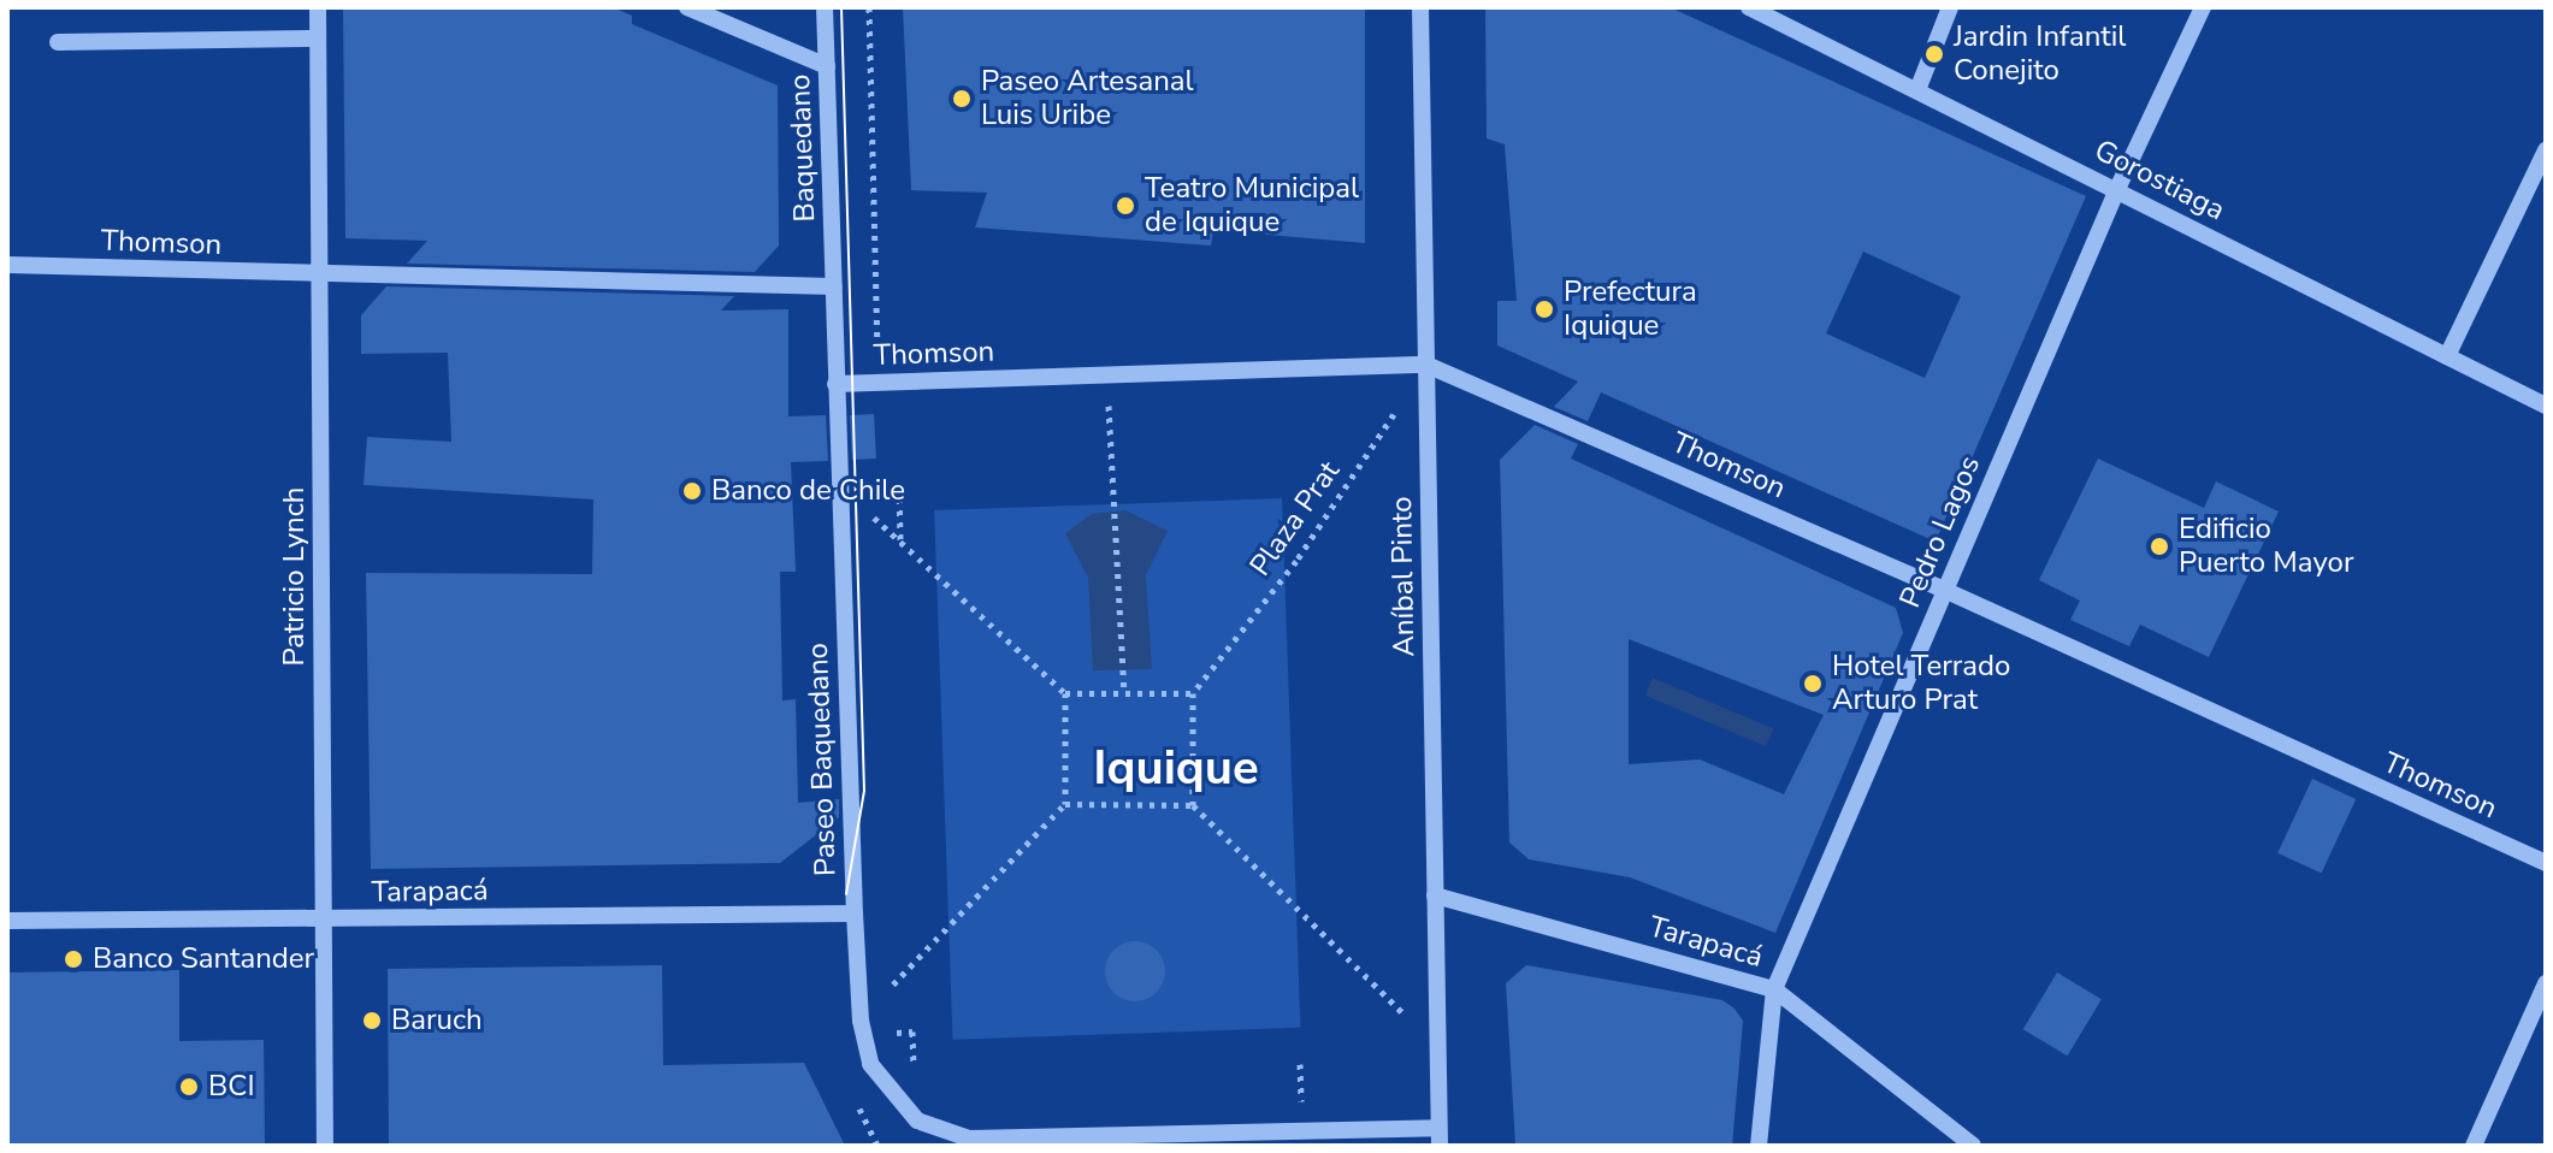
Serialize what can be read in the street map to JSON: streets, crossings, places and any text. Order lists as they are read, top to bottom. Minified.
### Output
{"streets":{"street":["Baquedano","Gorostiaga","Thomson","Pedro Lagos","Patricio Lynch","Aníbal Pinto","Paseo Baquedano","Tarapacá"],"path":["Plaza Prat"]},"crossings":[["Baquedano","Thomson"],["Baquedano","Paseo Baquedano"],["Gorostiaga","Pedro Lagos"],["Thomson","Plaza Prat"],["Thomson","Pedro Lagos"],["Thomson","Patricio Lynch"],["Thomson","Aníbal Pinto"],["Thomson","Paseo Baquedano"],["Plaza Prat","Aníbal Pinto"],["Pedro Lagos","Tarapacá"],["Patricio Lynch","Tarapacá"],["Aníbal Pinto","Tarapacá"],["Paseo Baquedano","Tarapacá"]],"districts":["Iquique"],"places":["Jardin Infantil Conejito","Paseo Artesanal Luis Uribe","Teatro Municipal de Iquique","Prefectura Iquique","Banco de Chile","Edificio Puerto Mayor","Hotel Terrado Arturo Prat","Banco Santander","Baruch","BCI"]}
